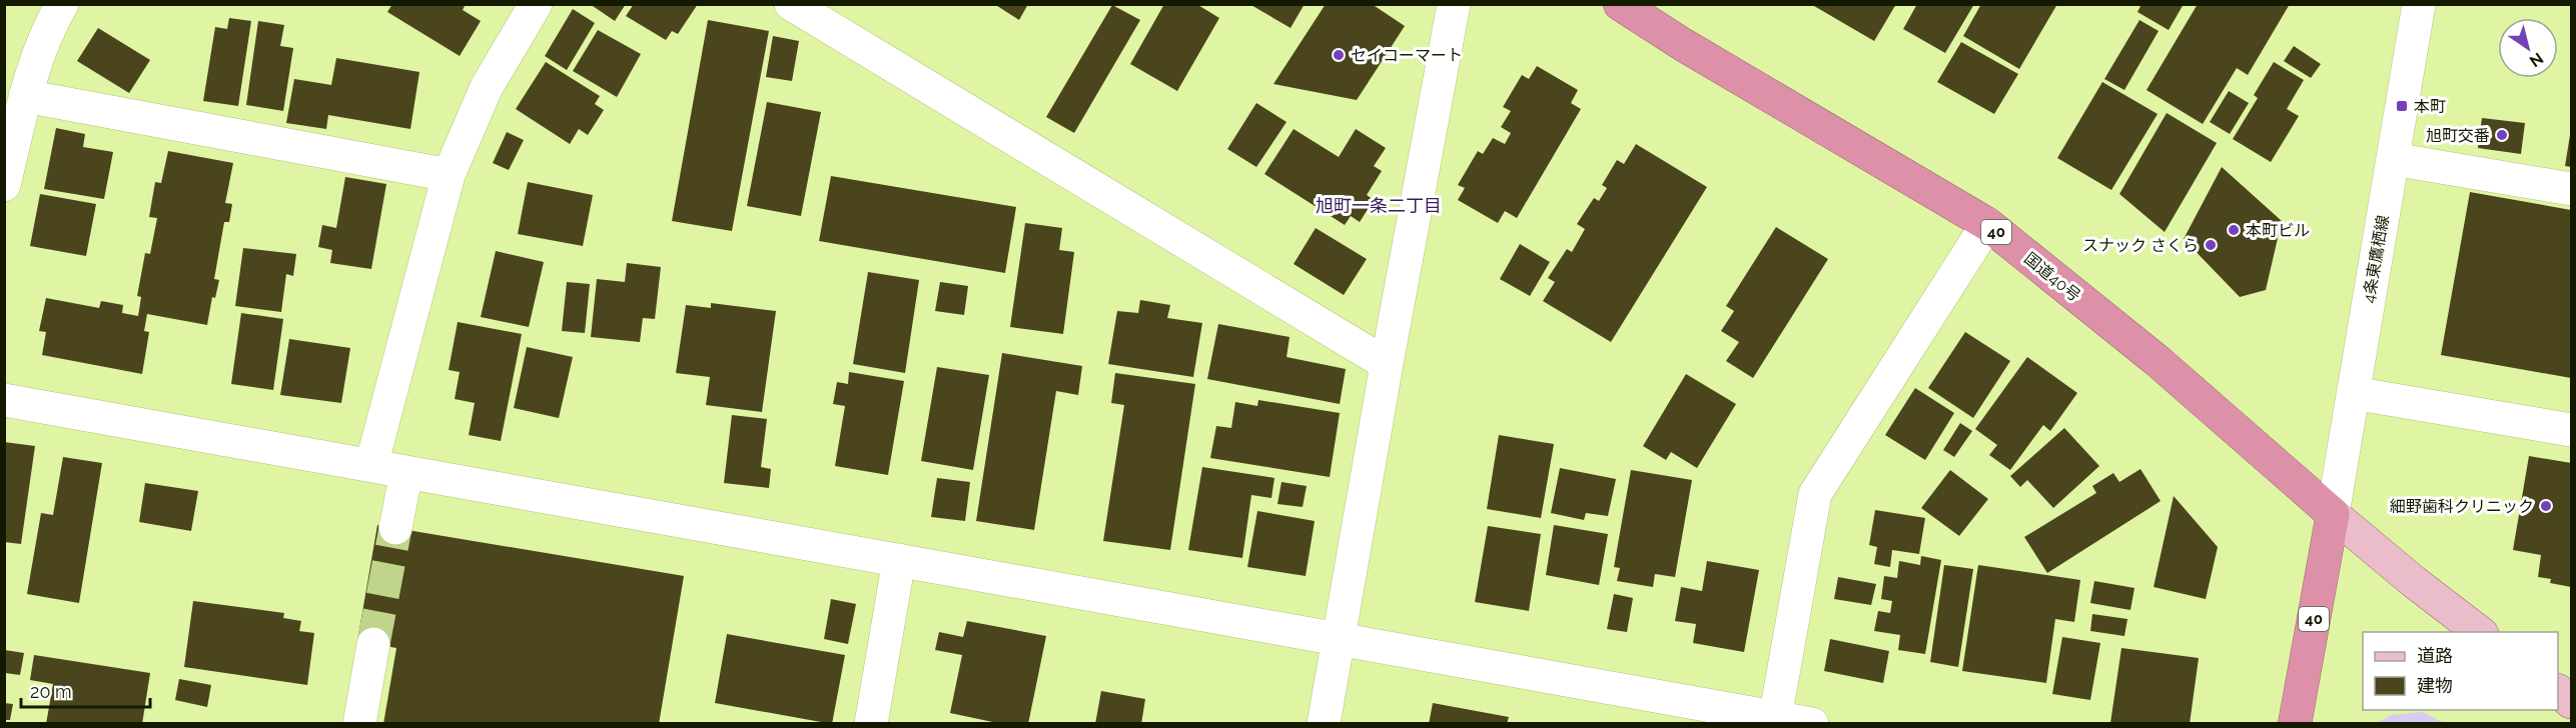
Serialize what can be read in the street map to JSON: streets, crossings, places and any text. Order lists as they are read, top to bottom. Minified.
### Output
{"streets":{"highway":["40","国道40号"],"street":["4条東鷹栖線"]},"crossings":[["40","4条東鷹栖線"],["40","国道40号"],["4条東鷹栖線","国道40号"]],"districts":["旭町一条二丁目"],"places":{"other":["セイコーマート","旭町交番","本町ビル","スナック さくら","細野歯科クリニック"],"transit":["本町"]},"legend":["道路","建物"],"scale_bar":"20 m","north":"bottom right"}
